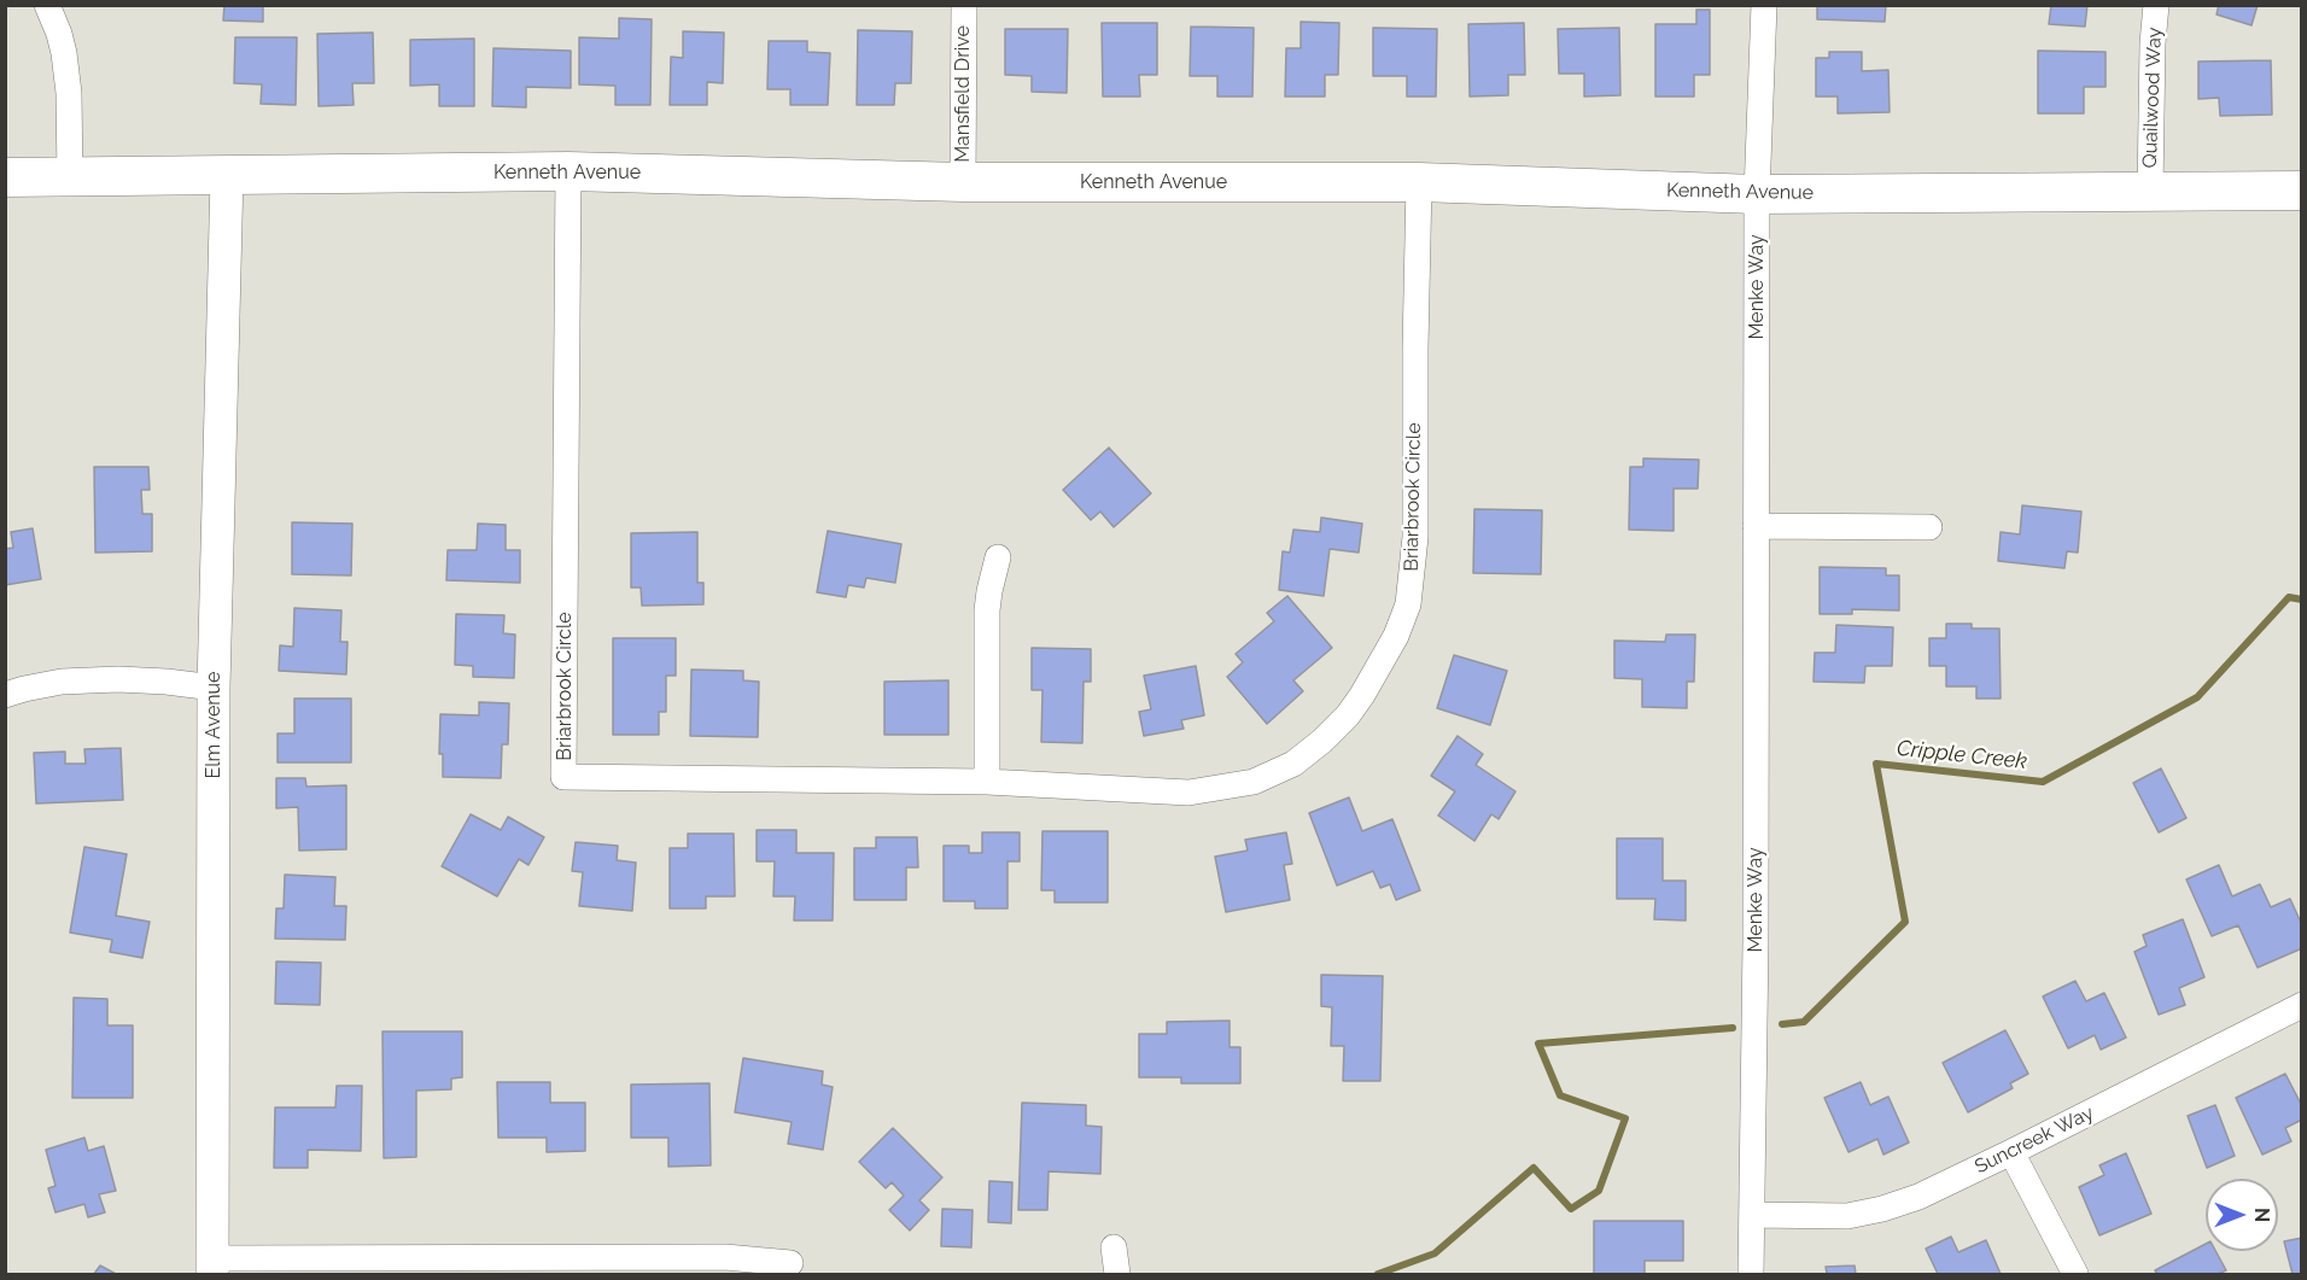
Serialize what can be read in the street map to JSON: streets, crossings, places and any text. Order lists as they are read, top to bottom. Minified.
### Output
{"streets":{"main road":["Kenneth Avenue"],"street":["Mansfield Drive","Quailwood Way","Menke Way","Briarbrook Circle","Elm Avenue","Suncreek Way"]},"crossings":[["Mansfield Drive","Kenneth Avenue"],["Quailwood Way","Kenneth Avenue"],["Kenneth Avenue","Menke Way"],["Kenneth Avenue","Briarbrook Circle"],["Kenneth Avenue","Elm Avenue"],["Menke Way","Suncreek Way"]],"water":["Cripple Creek"],"north":"right"}
